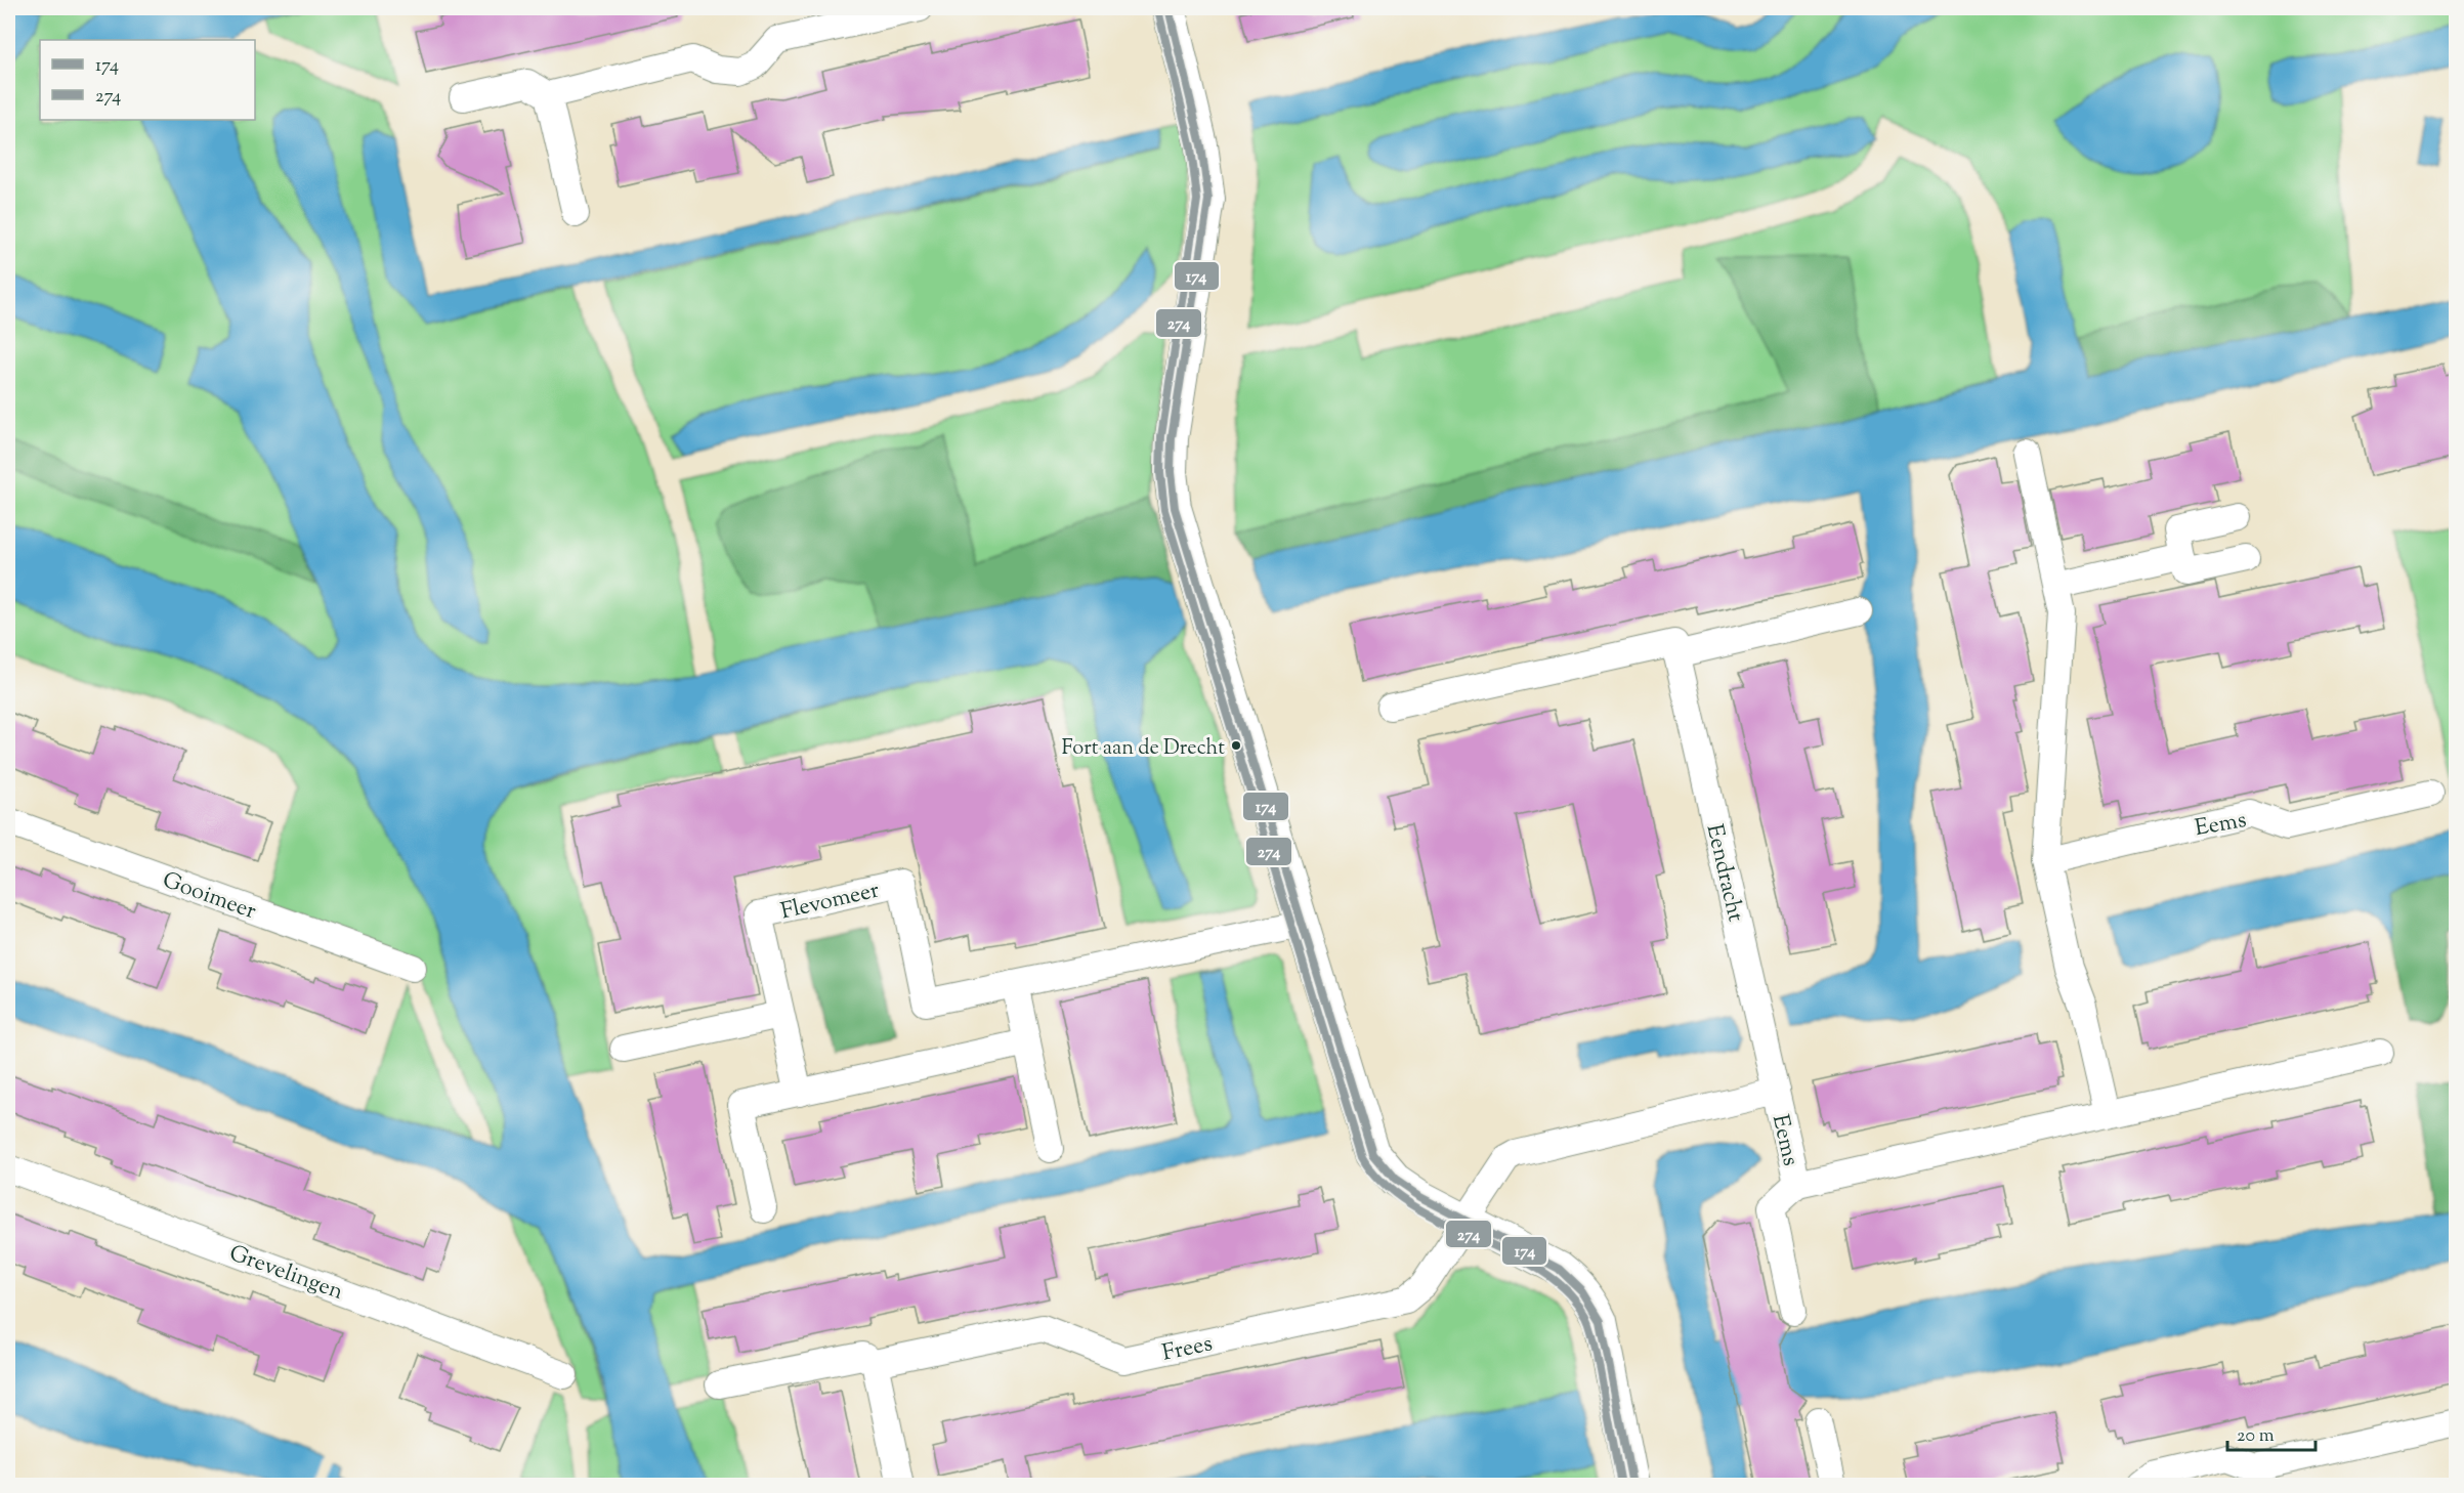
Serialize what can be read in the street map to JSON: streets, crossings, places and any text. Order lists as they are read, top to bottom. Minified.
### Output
{"streets":{"street":["Eems","Eendracht","Gooimeer","Flevomeer","Grevelingen","Frees"]},"crossings":[["Eems","Eendracht"],["Eems","Frees"]],"places":["Fort aan de Drecht"],"lines":["transit line 174","transit line 274"],"legend":["174","274"],"scale_bar":"20 m"}
